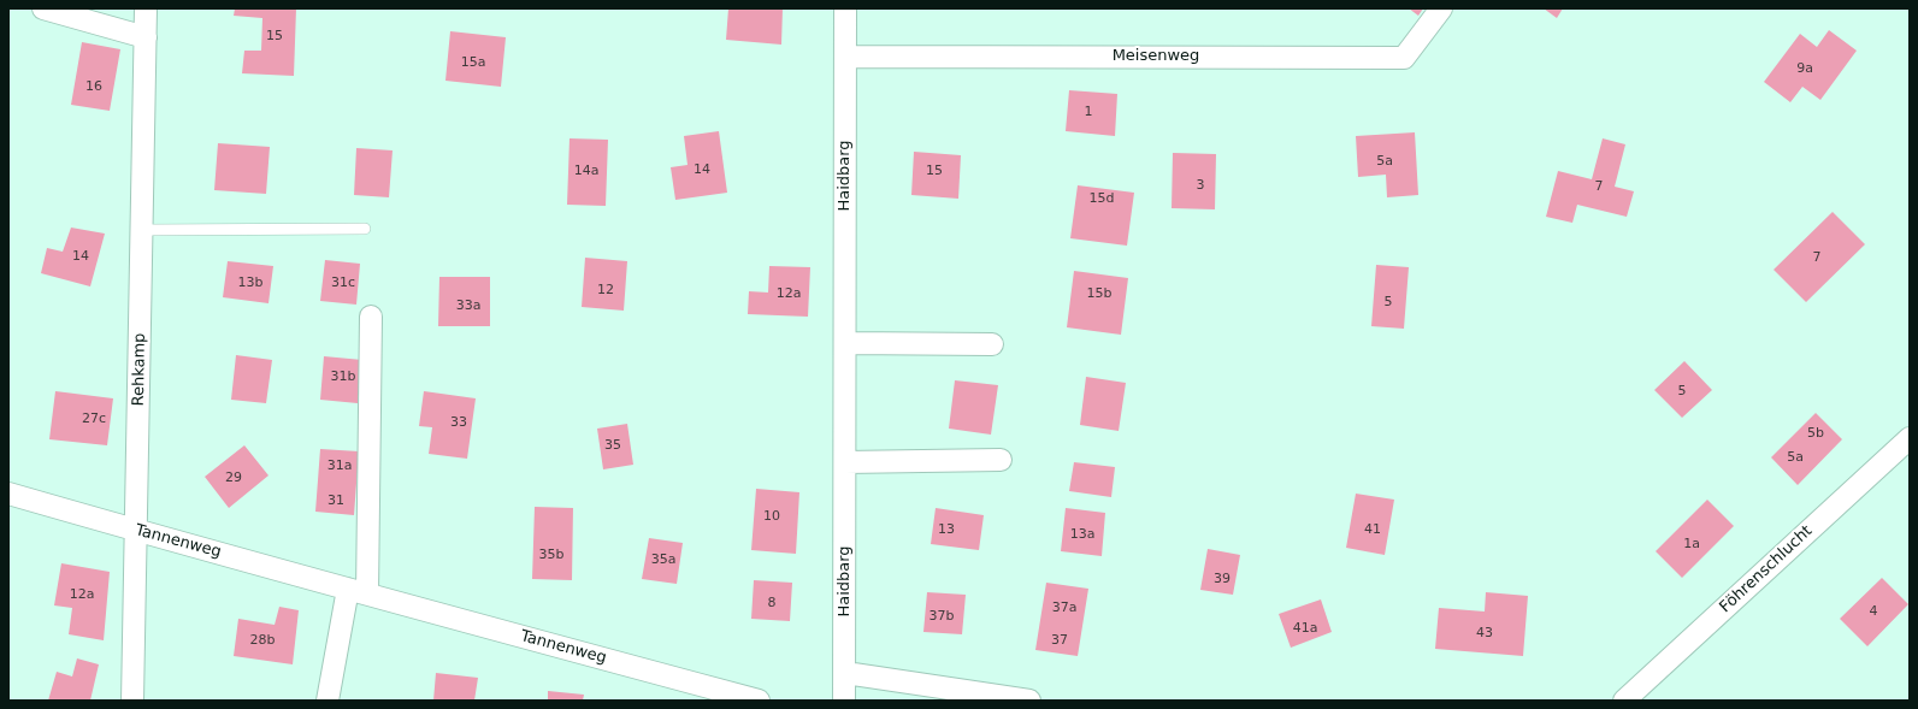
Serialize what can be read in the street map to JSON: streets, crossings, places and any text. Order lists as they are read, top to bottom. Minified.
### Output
{"streets":{"street":["Meisenweg","Haidbarg","Rehkamp","Tannenweg","Föhrenschlucht"]},"crossings":[["Meisenweg","Haidbarg"],["Rehkamp","Tannenweg"]],"house_numbers":["15","15a","9a","16","1","5a","14","14a","15","3","7","15d","14","7","13b","31c","12","12a","15b","5","33a","31b","5","27c","33","5b","35","5a","31a","29","31","10","13","41","13a","1a","35b","35a","39","12a","8","37a","4","37b","41a","43","28b","37"]}
